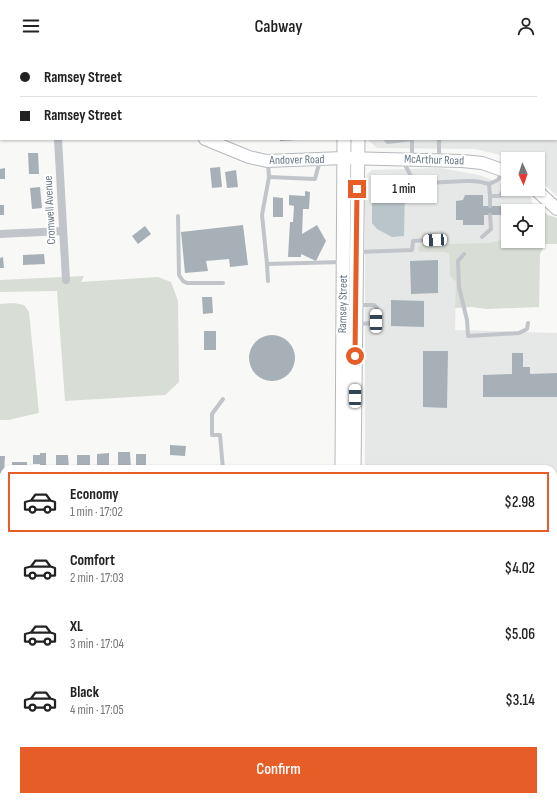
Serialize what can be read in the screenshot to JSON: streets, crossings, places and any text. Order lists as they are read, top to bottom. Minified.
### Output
{"streets":{"main road":["Andover Road","McArthur Road","Ramsey Street"],"street":["Cromwell Avenue"]},"crossings":[["Andover Road","McArthur Road"],["Andover Road","Ramsey Street"],["McArthur Road","Ramsey Street"]],"north":"bottom","page":{"header":"Cabway","banner":["Ramsey Street","Ramsey Street"],"bubble":"1 min","list":[{"name":"Economy","note":"1 min · 17:02","value":"$2.98"},{"name":"Comfort","note":"2 min · 17:03","value":"$4.02"},{"name":"XL","note":"3 min · 17:04","value":"$5.06"},{"name":"Black","note":"4 min · 17:05","value":"$3.14"}],"buttons":"Confirm"}}
